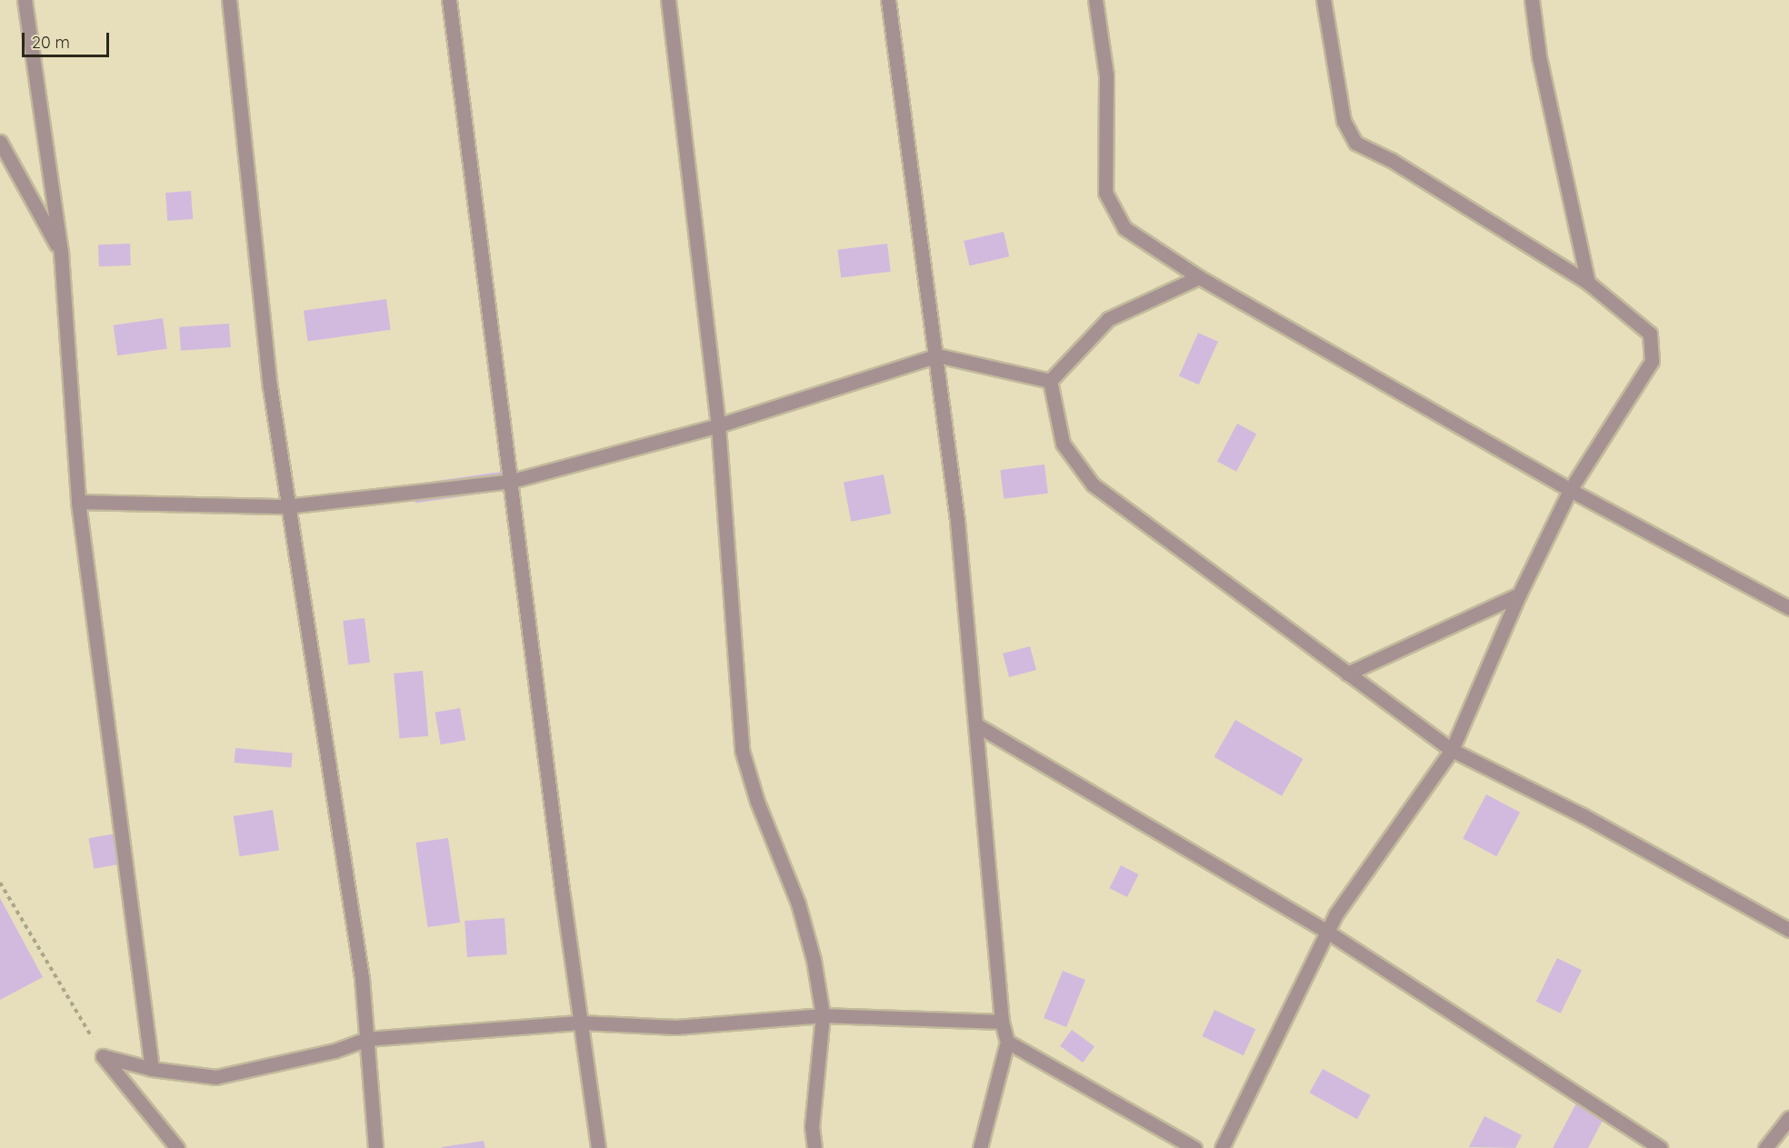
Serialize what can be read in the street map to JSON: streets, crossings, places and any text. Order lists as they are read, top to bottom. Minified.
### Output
{"scale_bar":"20 m"}
